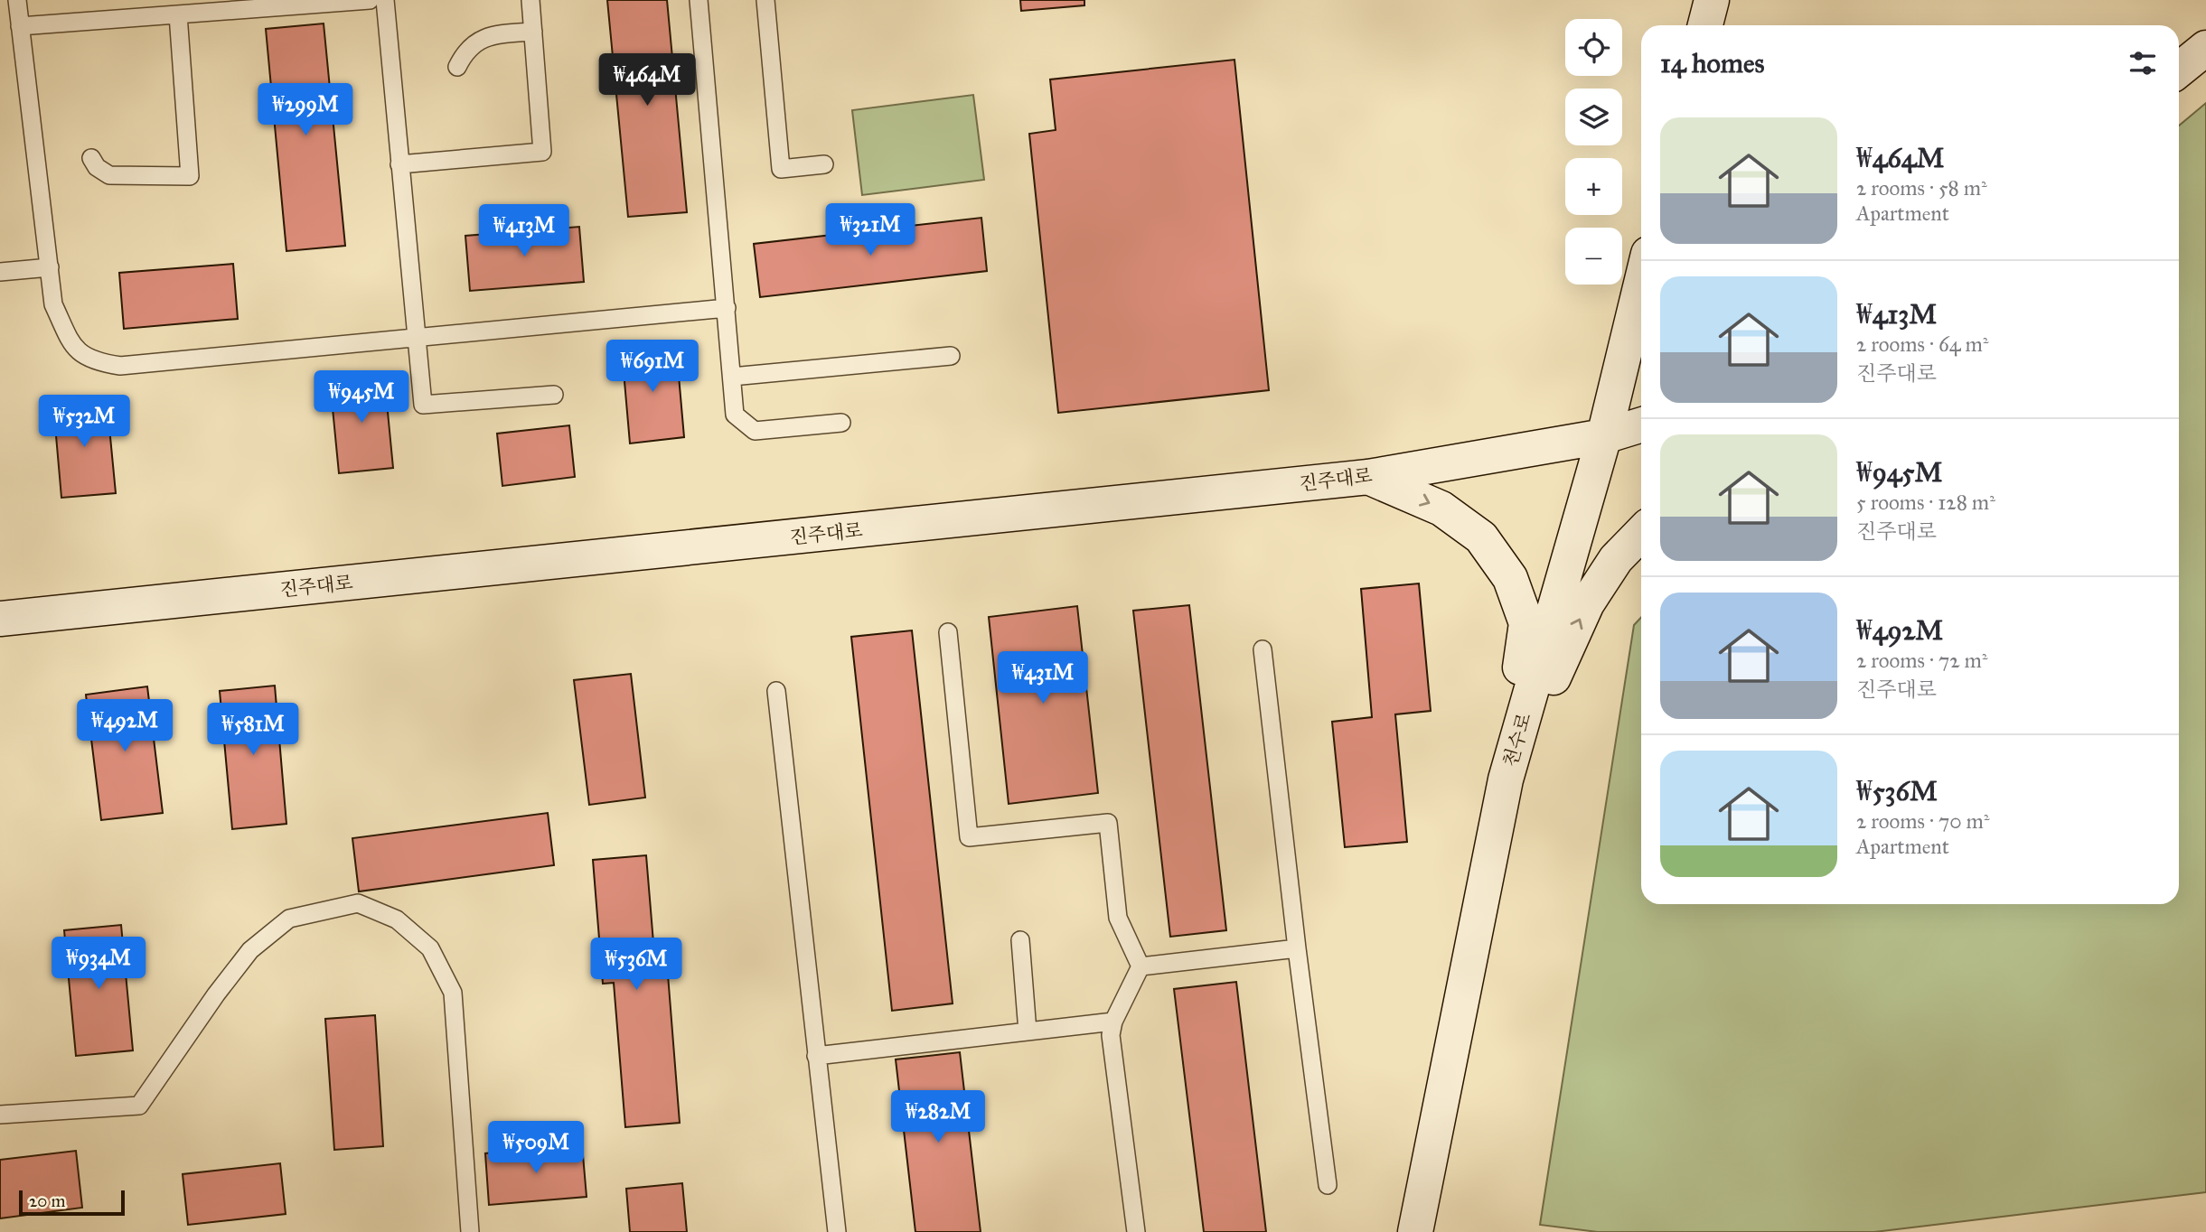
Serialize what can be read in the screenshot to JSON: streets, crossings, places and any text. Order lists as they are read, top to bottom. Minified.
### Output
{"streets":{"street":["진주대로","천수로"]},"crossings":[["진주대로","천수로"]],"scale_bar":"20 m","page":{"map_buttons":["+","−"],"heading":"14 homes","price":["₩464M","₩299M","₩321M","₩413M","₩691M","₩945M","₩532M","₩431M","₩492M","₩581M","₩934M","₩536M","₩282M","₩509M"],"list":[{"name":"₩464M","note":"2 rooms · 58 m² · Apartment"},{"name":"₩413M","note":"2 rooms · 64 m² · 진주대로"},{"name":"₩945M","note":"5 rooms · 128 m² · 진주대로"},{"name":"₩492M","note":"2 rooms · 72 m² · 진주대로"},{"name":"₩536M","note":"2 rooms · 70 m² · Apartment"}],"scale":"20 m"}}
